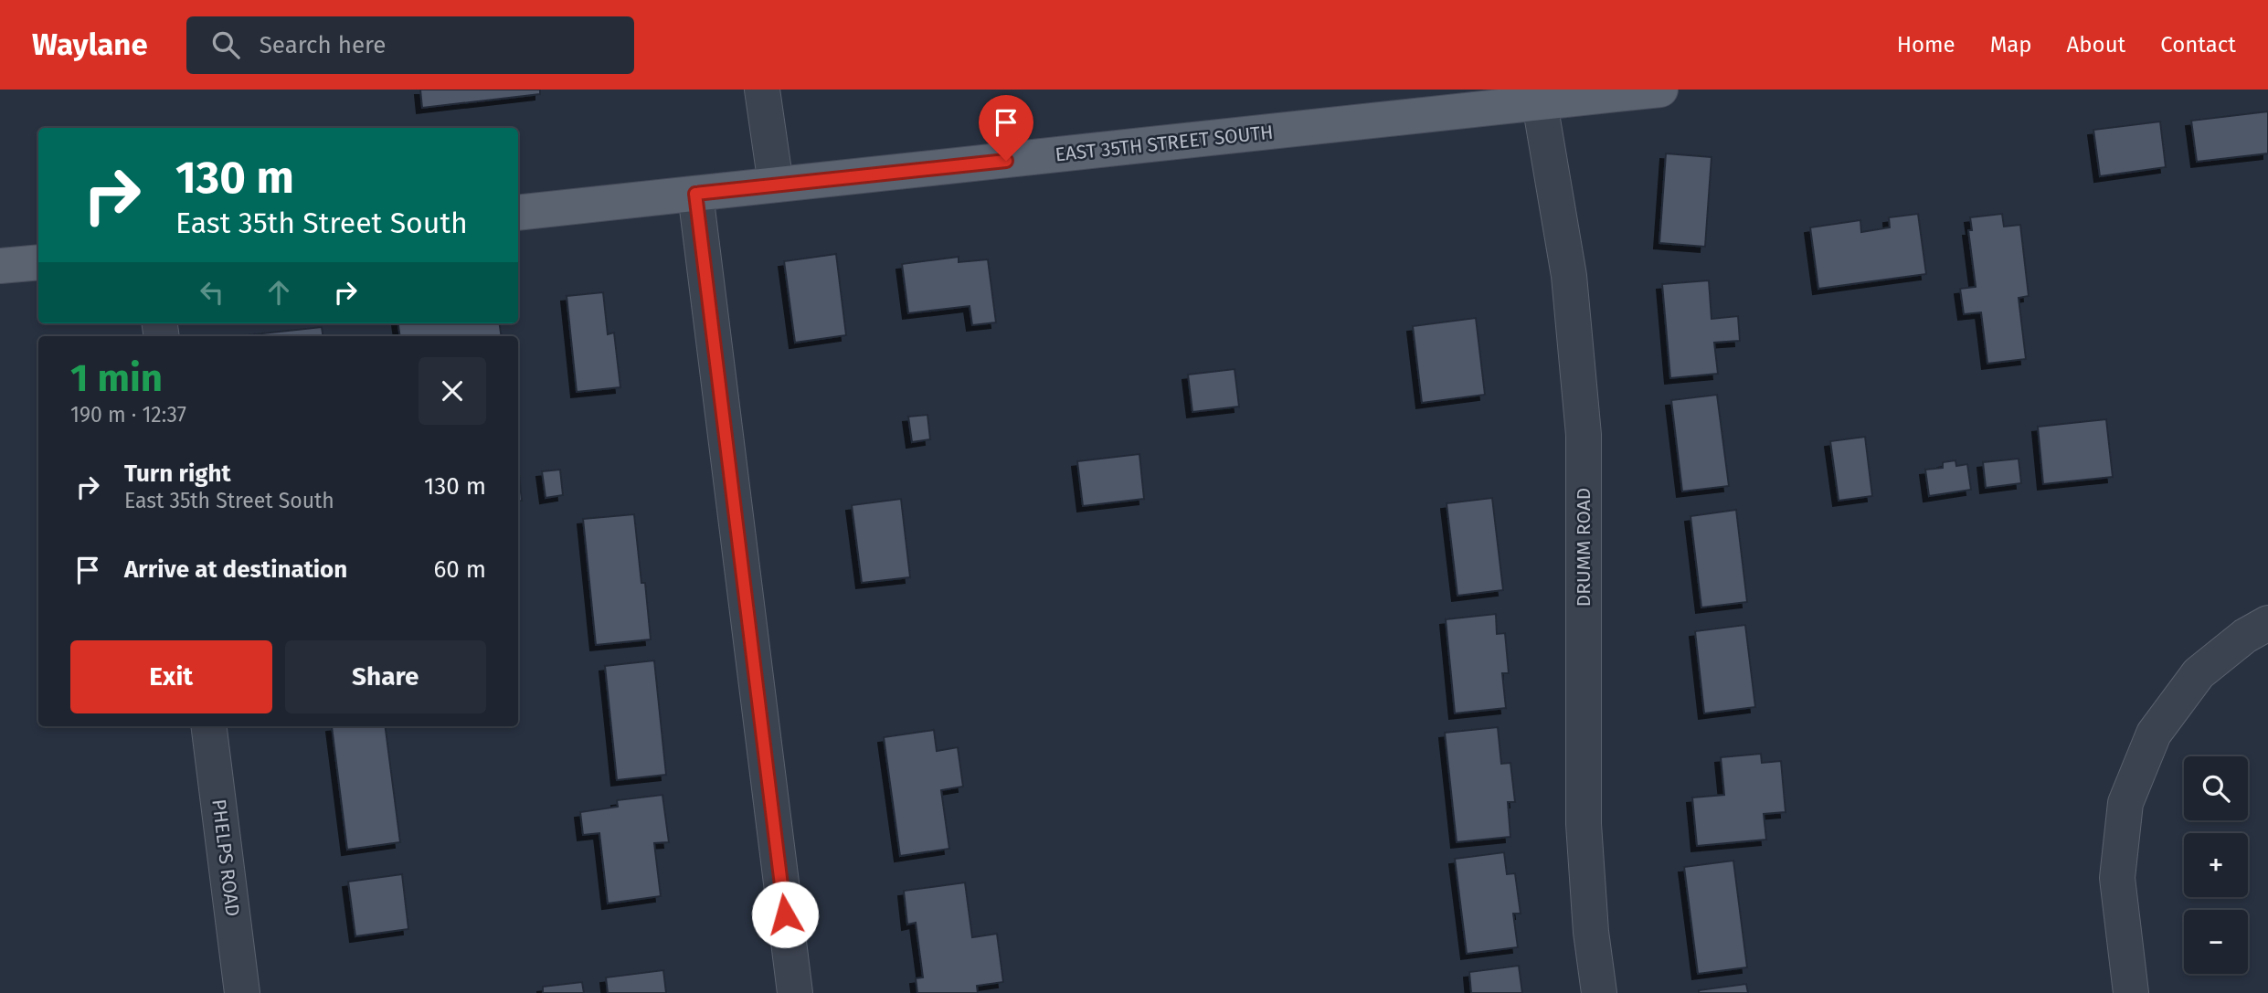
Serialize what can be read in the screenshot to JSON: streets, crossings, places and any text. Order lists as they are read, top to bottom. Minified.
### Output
{"streets":{"main road":["EAST 35TH STREET SOUTH"],"street":["DRUMM ROAD","PHELPS ROAD"]},"crossings":[["EAST 35TH STREET SOUTH","DRUMM ROAD"]],"page":{"header":"Waylane","search":"Search here","nav":["Home","Map","About","Contact"],"turn":["130 m","East 35th Street South"],"heading":["1 min","190 m · 12:37"],"list":[{"name":"Turn right","note":"East 35th Street South","value":"130 m"},{"name":"Arrive at destination","value":"60 m"}],"buttons":["Exit","Share"],"map_buttons":["+","−"]}}
